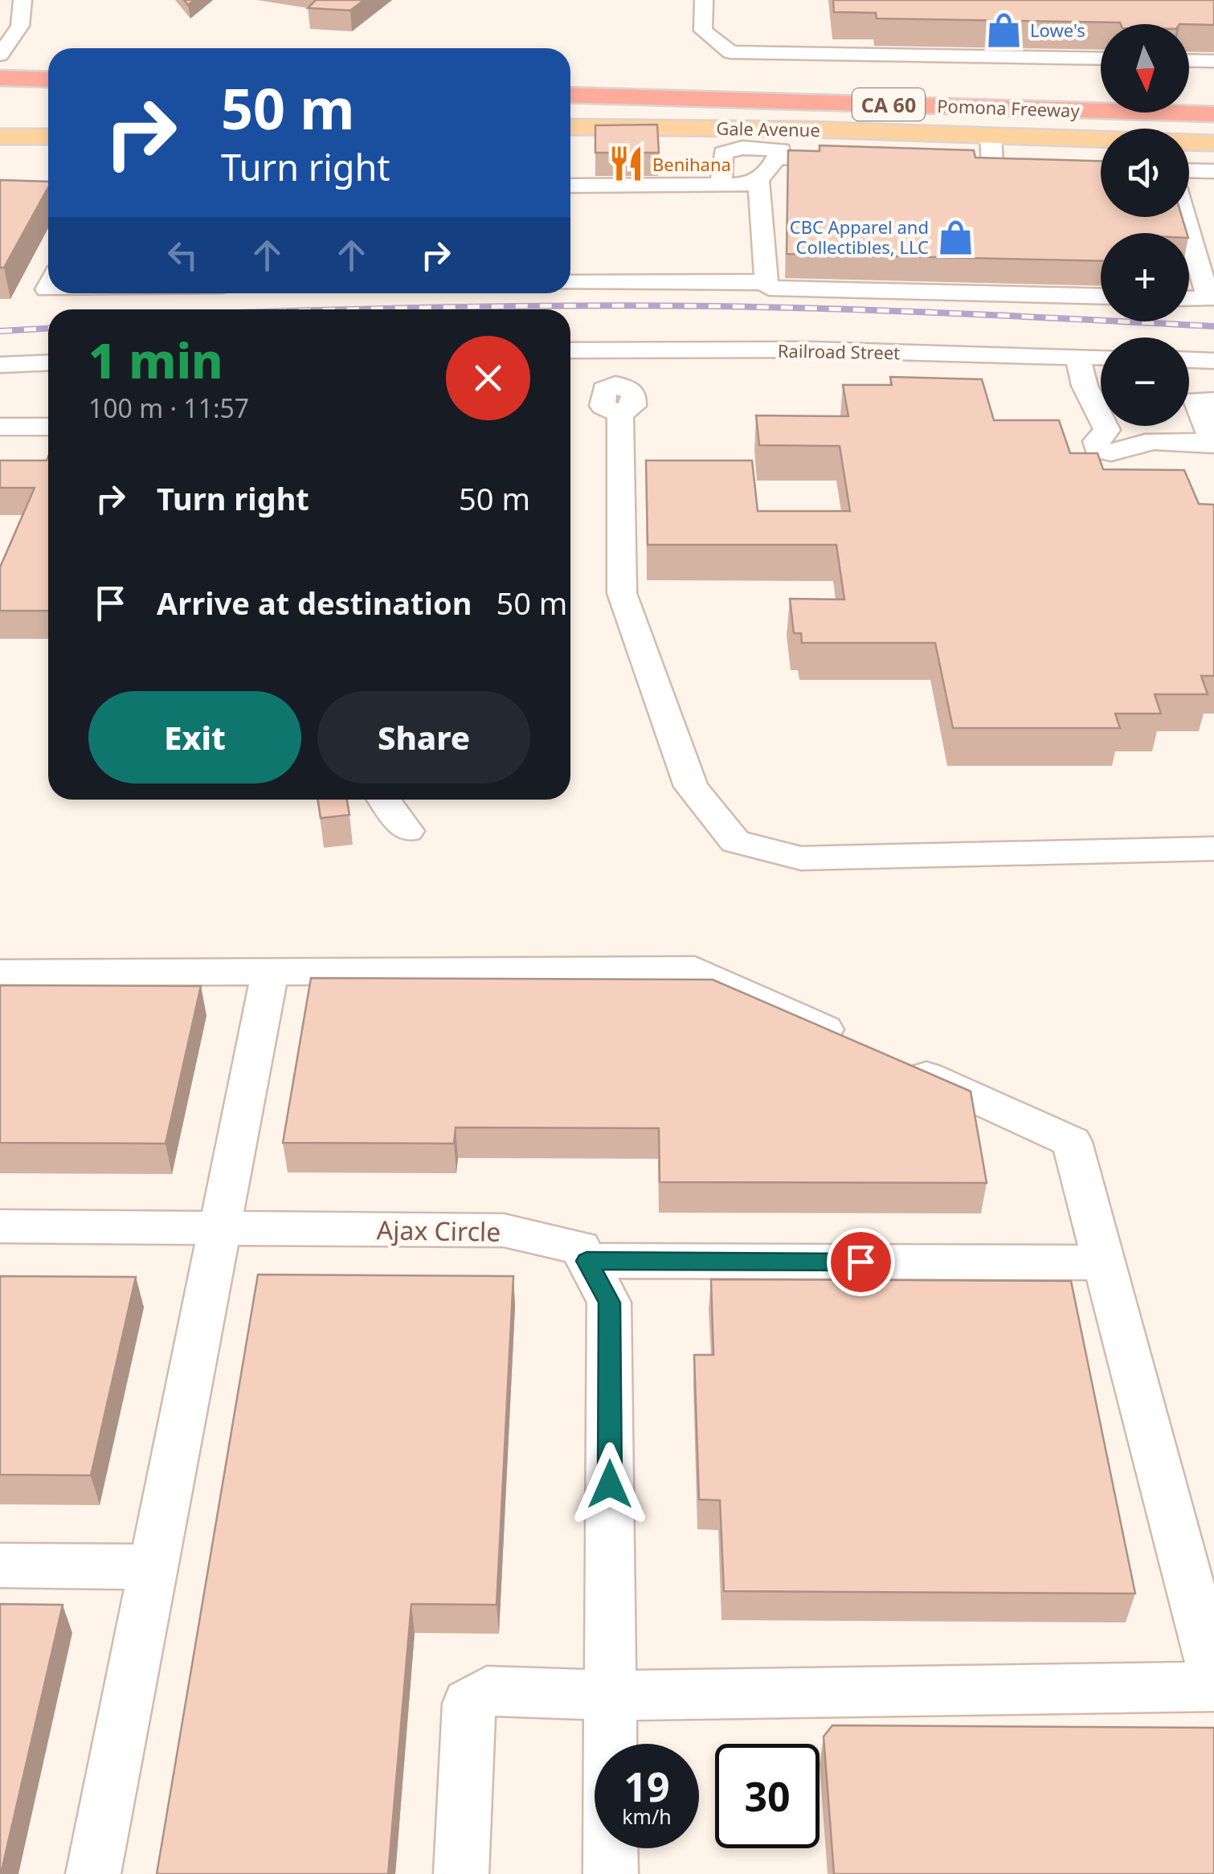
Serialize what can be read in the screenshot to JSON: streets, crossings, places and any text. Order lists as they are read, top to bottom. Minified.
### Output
{"streets":{"highway":["CA 60","Pomona Freeway"],"main road":["Gale Avenue"],"street":["Railroad Street","Ajax Circle"]},"places":{"shop":["Lowe's","CBC Apparel and Collectibles, LLC"],"restaurant":["Benihana"]},"north":"bottom","page":{"map_buttons":["+","−"],"turn":["50 m","Turn right"],"heading":["1 min","100 m · 11:57"],"list":[{"name":"Turn right","value":"50 m"},{"name":"Arrive at destination","value":"50 m"}],"buttons":["Exit","Share"],"speed":"19 km/h","limit":"30"}}
